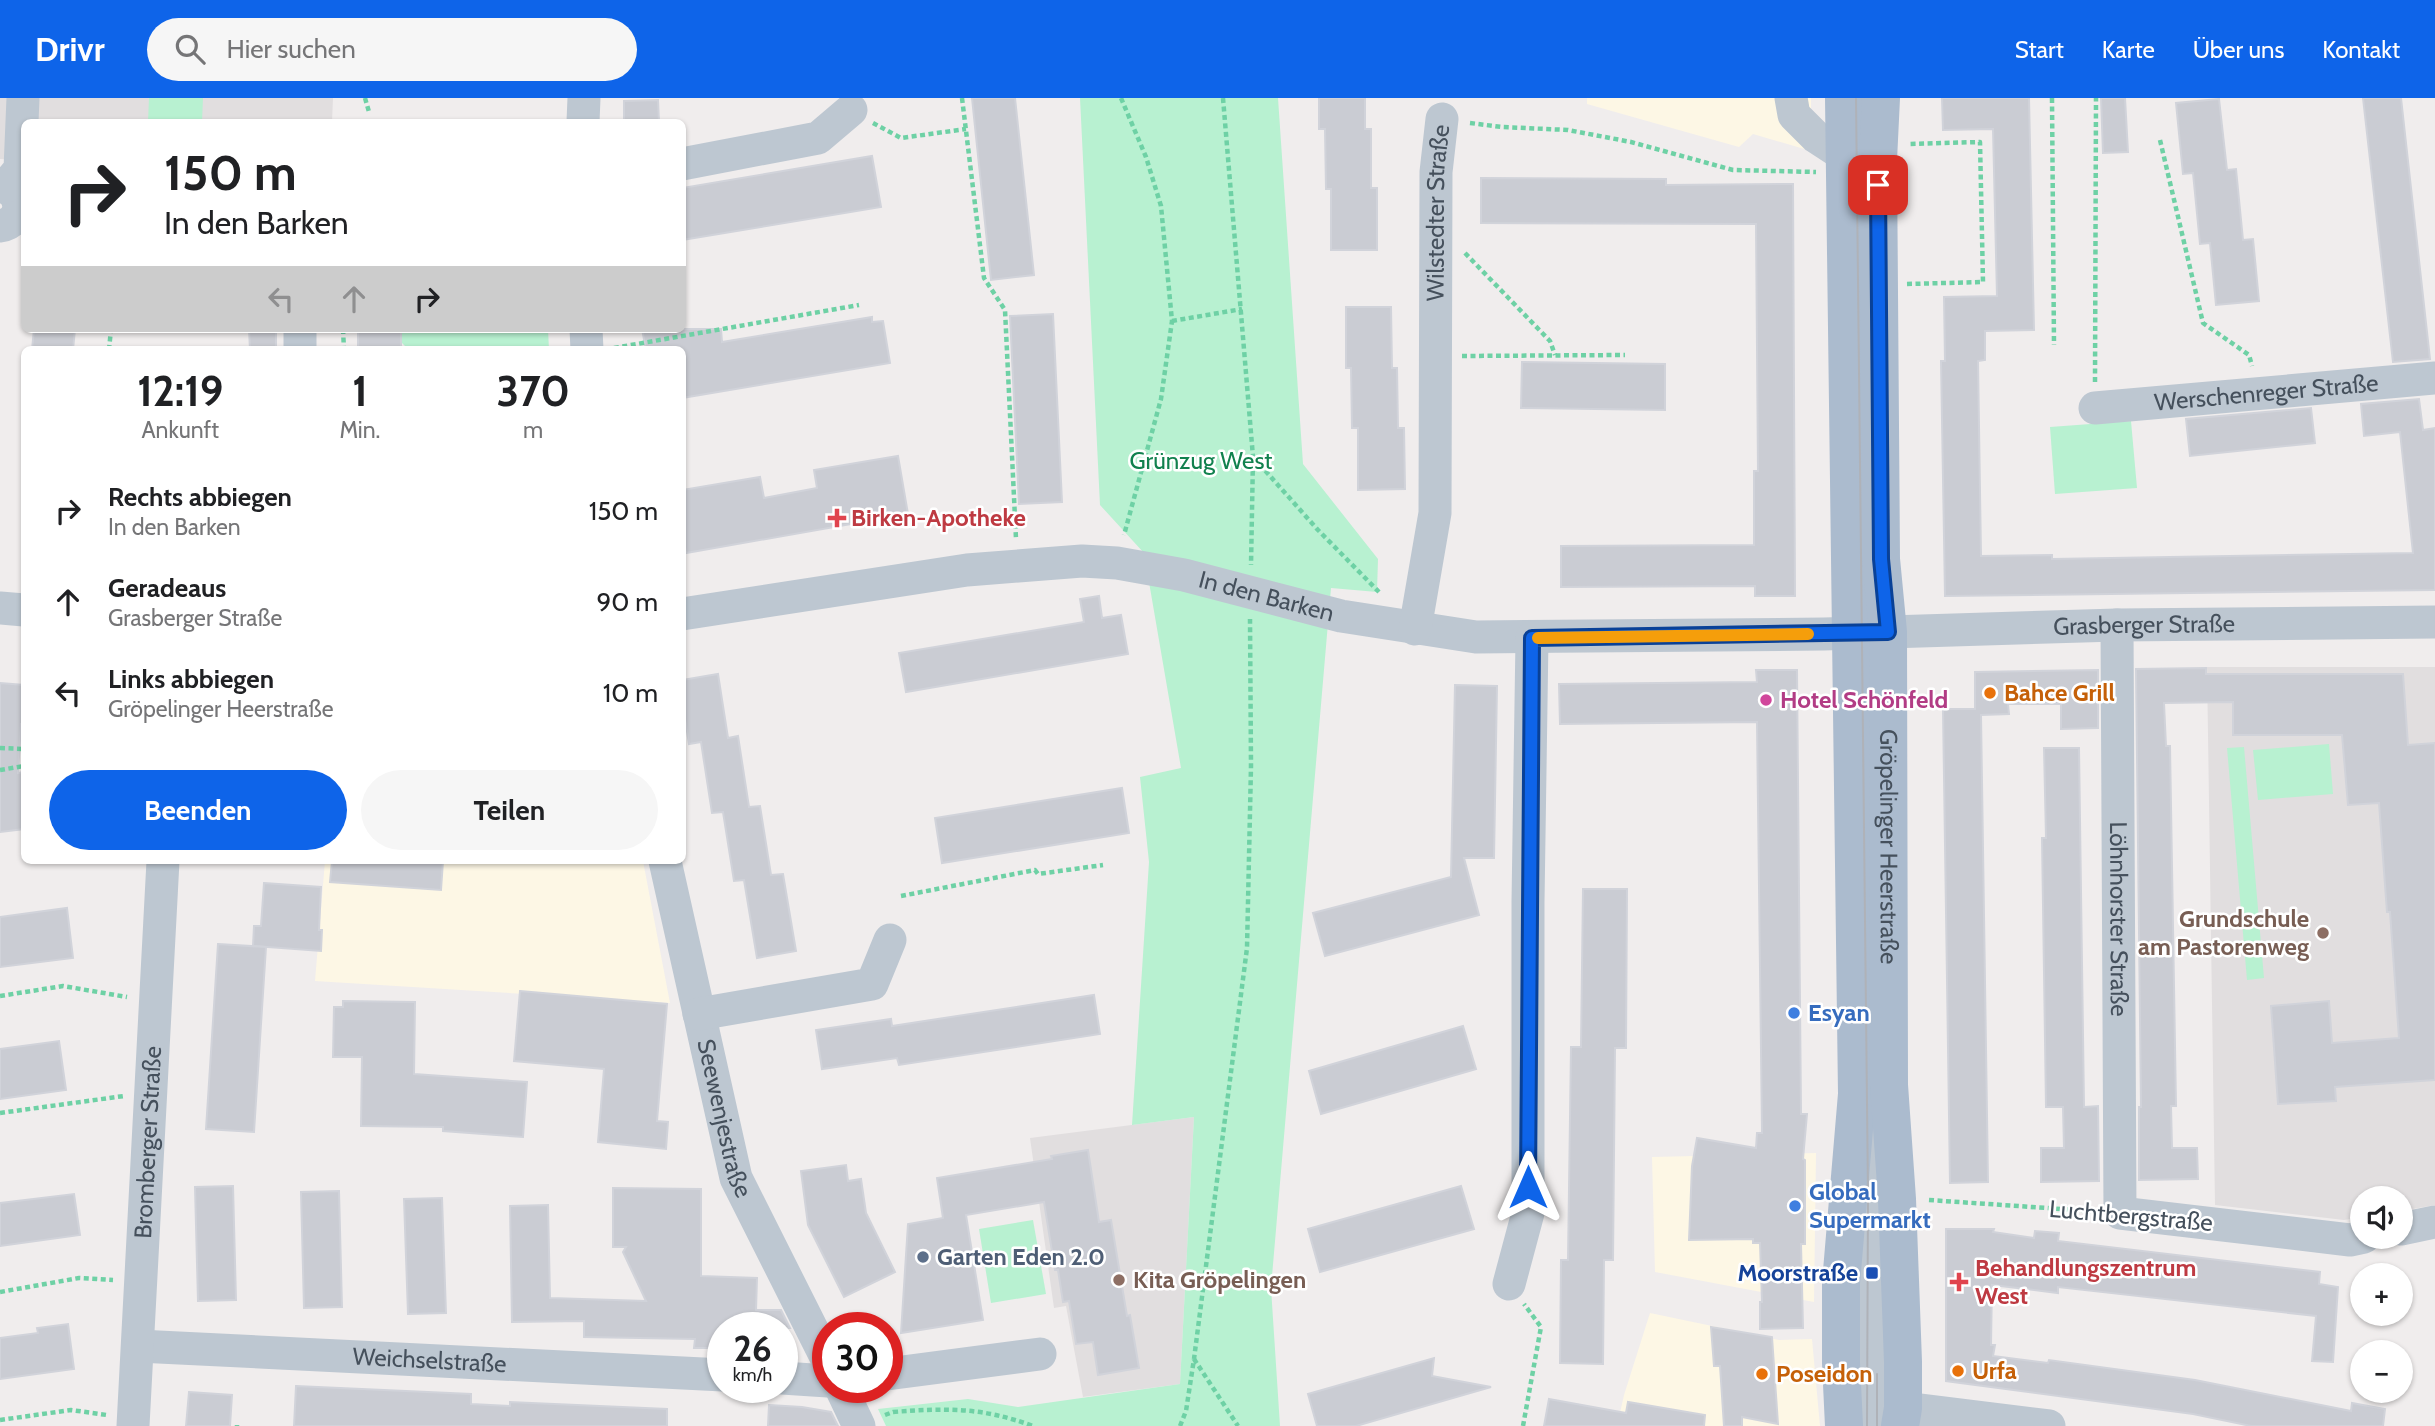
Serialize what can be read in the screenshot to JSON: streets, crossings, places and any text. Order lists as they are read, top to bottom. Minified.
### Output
{"streets":{"main road":["Gröpelinger Heerstraße"],"street":["Wilstedter Straße","Werschenreger Straße","In den Barken","Grasberger Straße","Löhnhorster Straße","Seewenjestraße","Bromberger Straße","Luchtbergstraße","Weichselstraße"]},"crossings":[["Wilstedter Straße","In den Barken"],["Wilstedter Straße","Gröpelinger Heerstraße"],["In den Barken","Grasberger Straße"],["In den Barken","Gröpelinger Heerstraße"],["Grasberger Straße","Gröpelinger Heerstraße"],["Grasberger Straße","Löhnhorster Straße"],["Gröpelinger Heerstraße","Luchtbergstraße"],["Löhnhorster Straße","Luchtbergstraße"],["Bromberger Straße","Weichselstraße"]],"parks":["Grünzug West"],"places":{"health":["Birken-Apotheke","Behandlungszentrum West"],"other":["Bahce Grill","Hotel Schönfeld","Grundschule am Pastorenweg","Esyan","Global Supermarkt","Garten Eden 2.0","Kita Gröpelingen","Urfa","Poseidon"],"transit":["Moorstraße"]},"page":{"header":"Drivr","search":"Hier suchen","nav":["Start","Karte","Über uns","Kontakt"],"turn":["150 m","In den Barken"],"eta":["12:19","Ankunft","1","Min.","370","m"],"list":[{"name":"Rechts abbiegen","note":"In den Barken","value":"150 m"},{"name":"Geradeaus","note":"Grasberger Straße","value":"90 m"},{"name":"Links abbiegen","note":"Gröpelinger Heerstraße","value":"10 m"}],"buttons":["Beenden","Teilen"],"map_buttons":["+","−"],"speed":"26 km/h","limit":"30"}}
